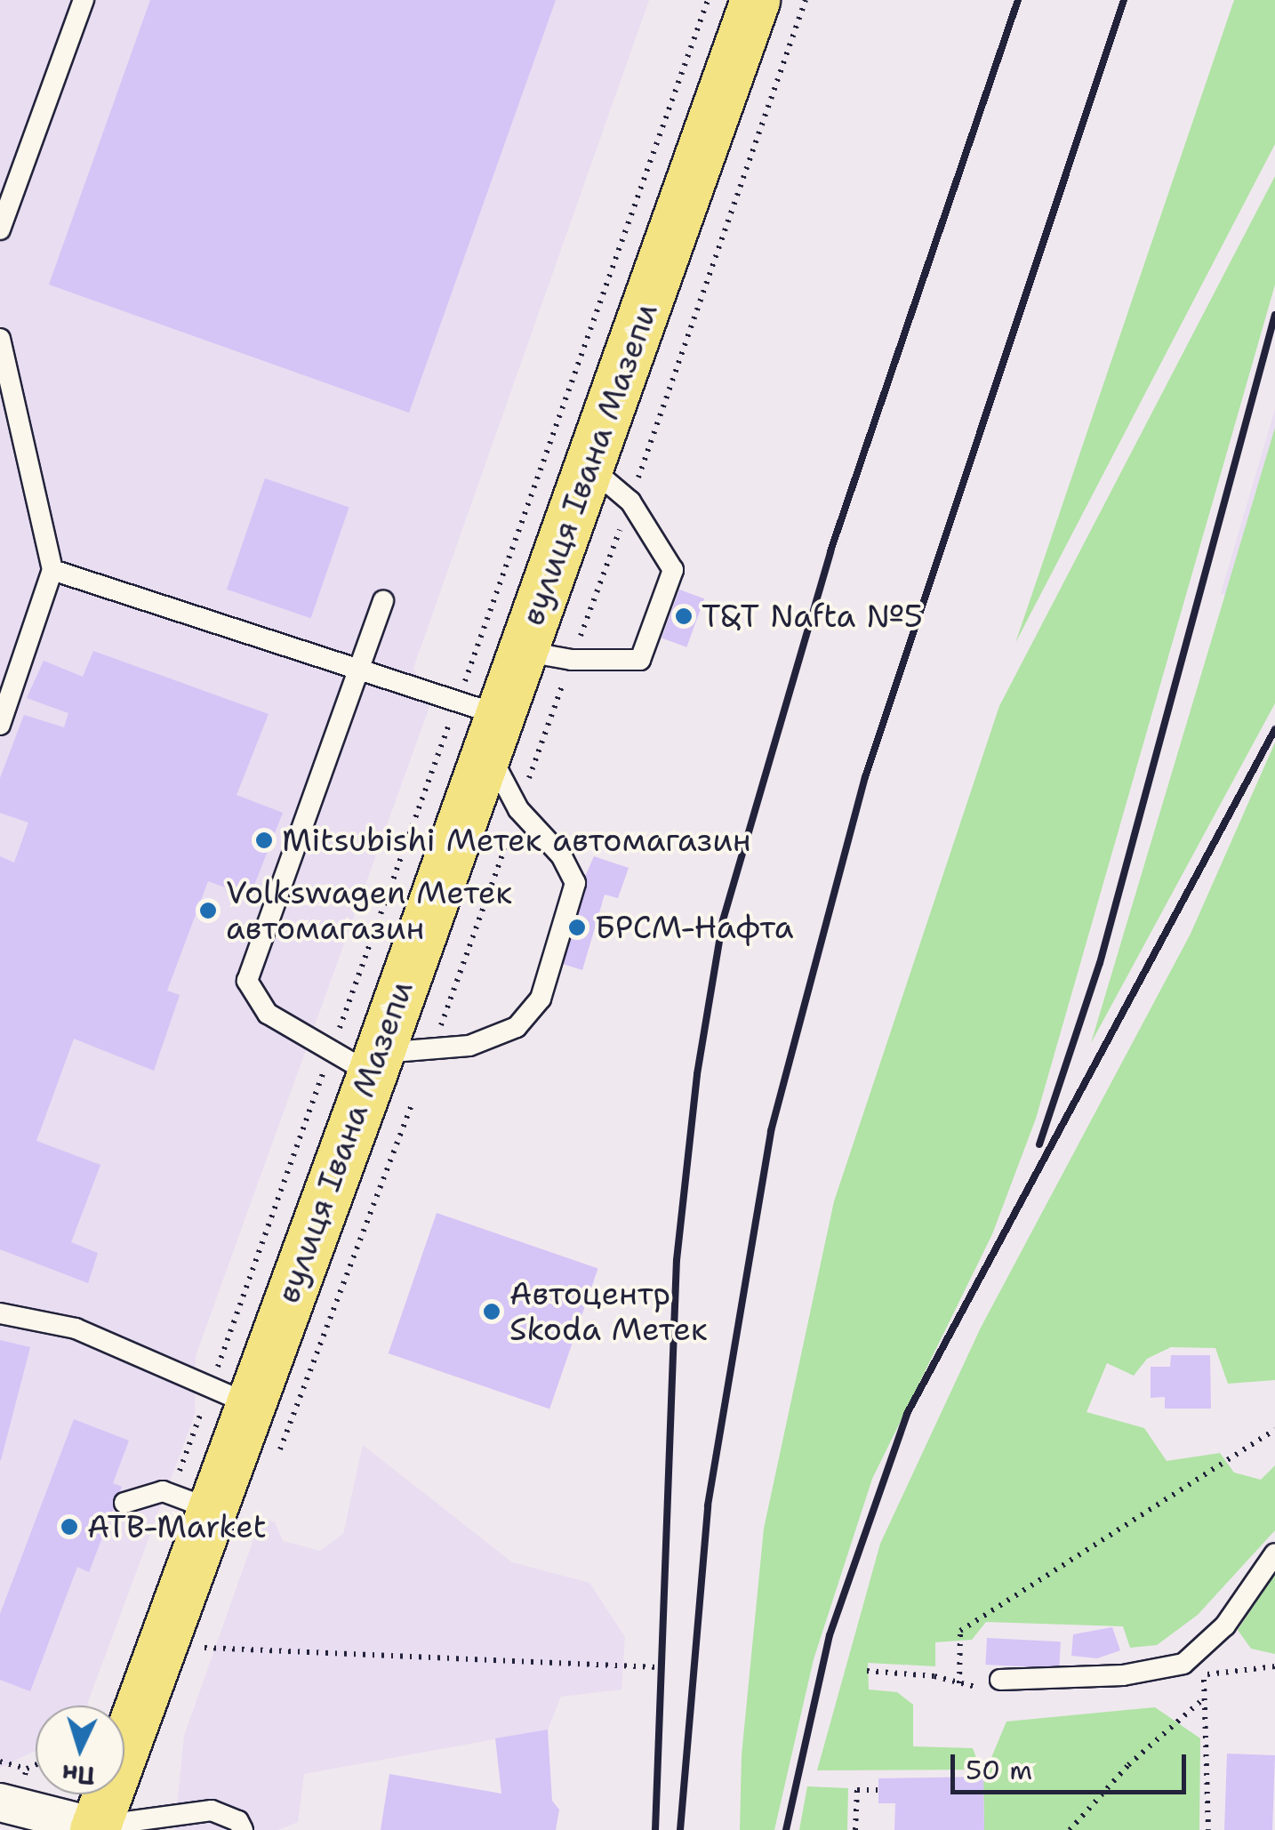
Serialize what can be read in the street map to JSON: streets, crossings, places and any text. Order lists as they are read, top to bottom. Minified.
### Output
{"streets":{"main road":["вулиця Івана Мазепи"]},"places":["Т&T Nafta №5","Mitsubishi Метек автомагазин","Volkswagen Метек автомагазин","БРСМ-Нафта","Автоцентр Skoda Метек","ATB-Market"],"scale_bar":"50 m","north":"bottom"}
